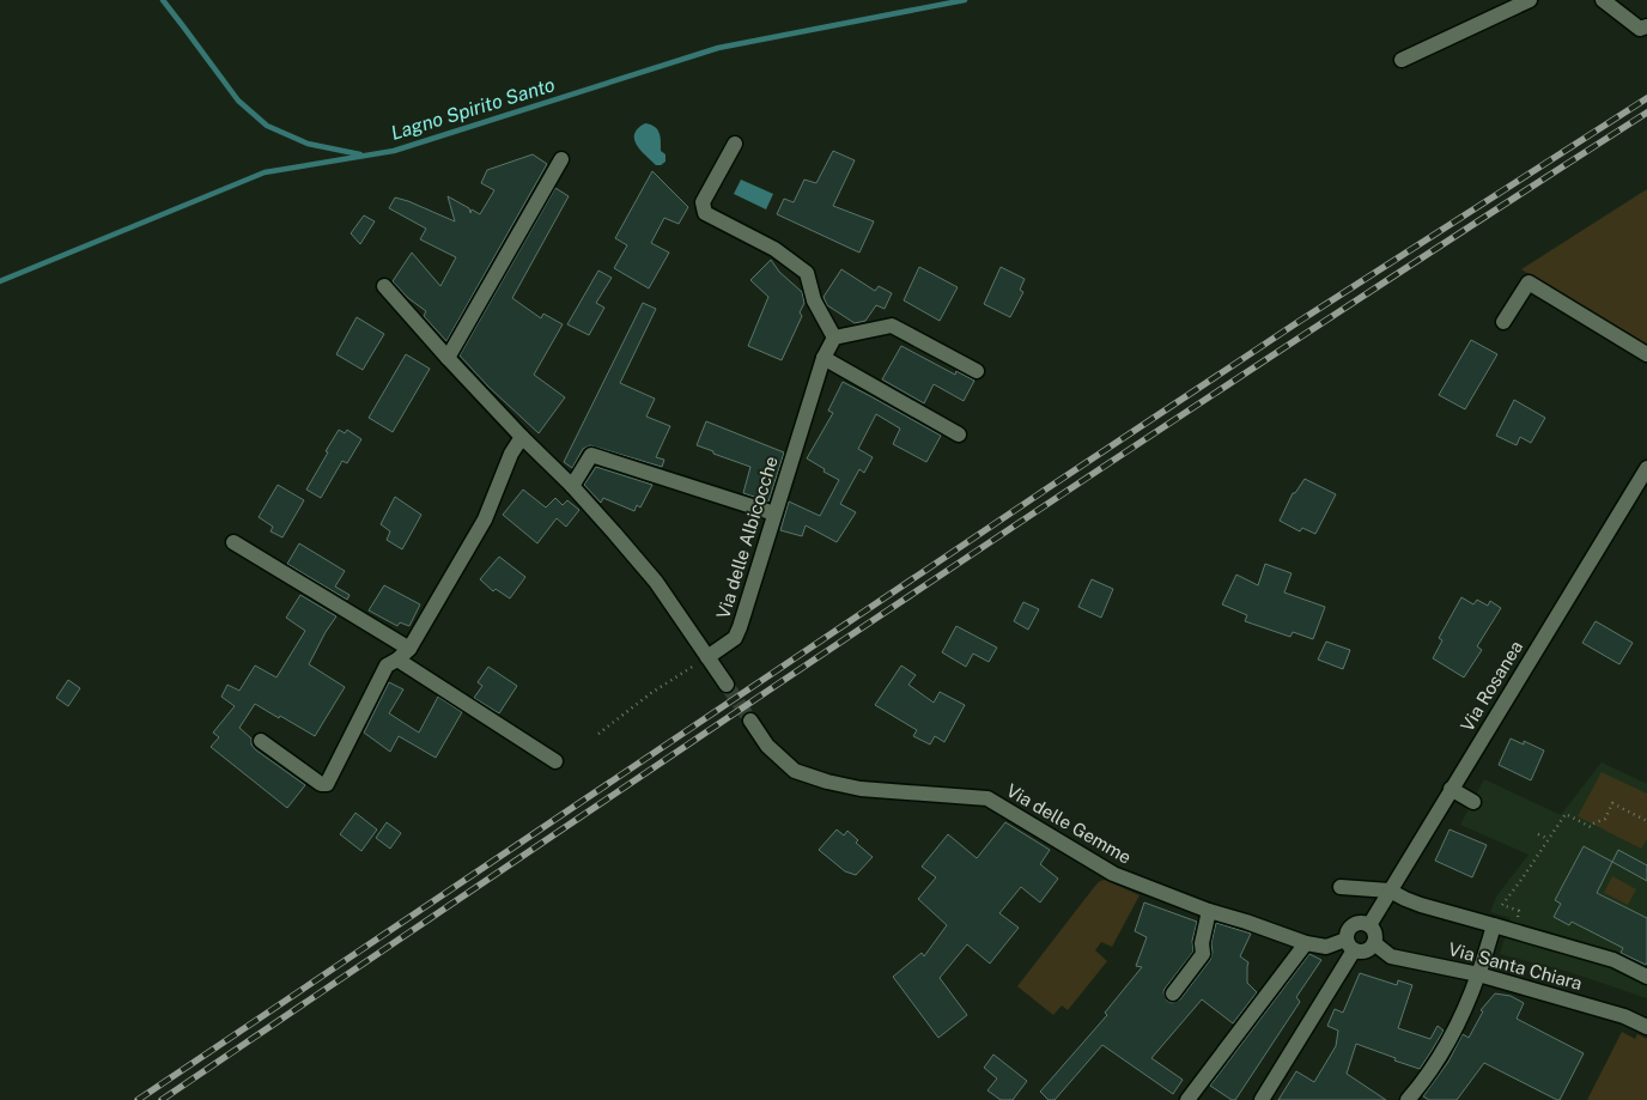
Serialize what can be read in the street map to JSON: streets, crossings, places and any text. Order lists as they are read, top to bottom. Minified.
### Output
{"streets":{"street":["Via delle Albicocche","Via Rosanea","Via delle Gemme","Via Santa Chiara"]},"crossings":[["Via Rosanea","Via delle Gemme"],["Via Rosanea","Via Santa Chiara"],["Via delle Gemme","Via Santa Chiara"]],"water":["Lagno Spirito Santo"]}
